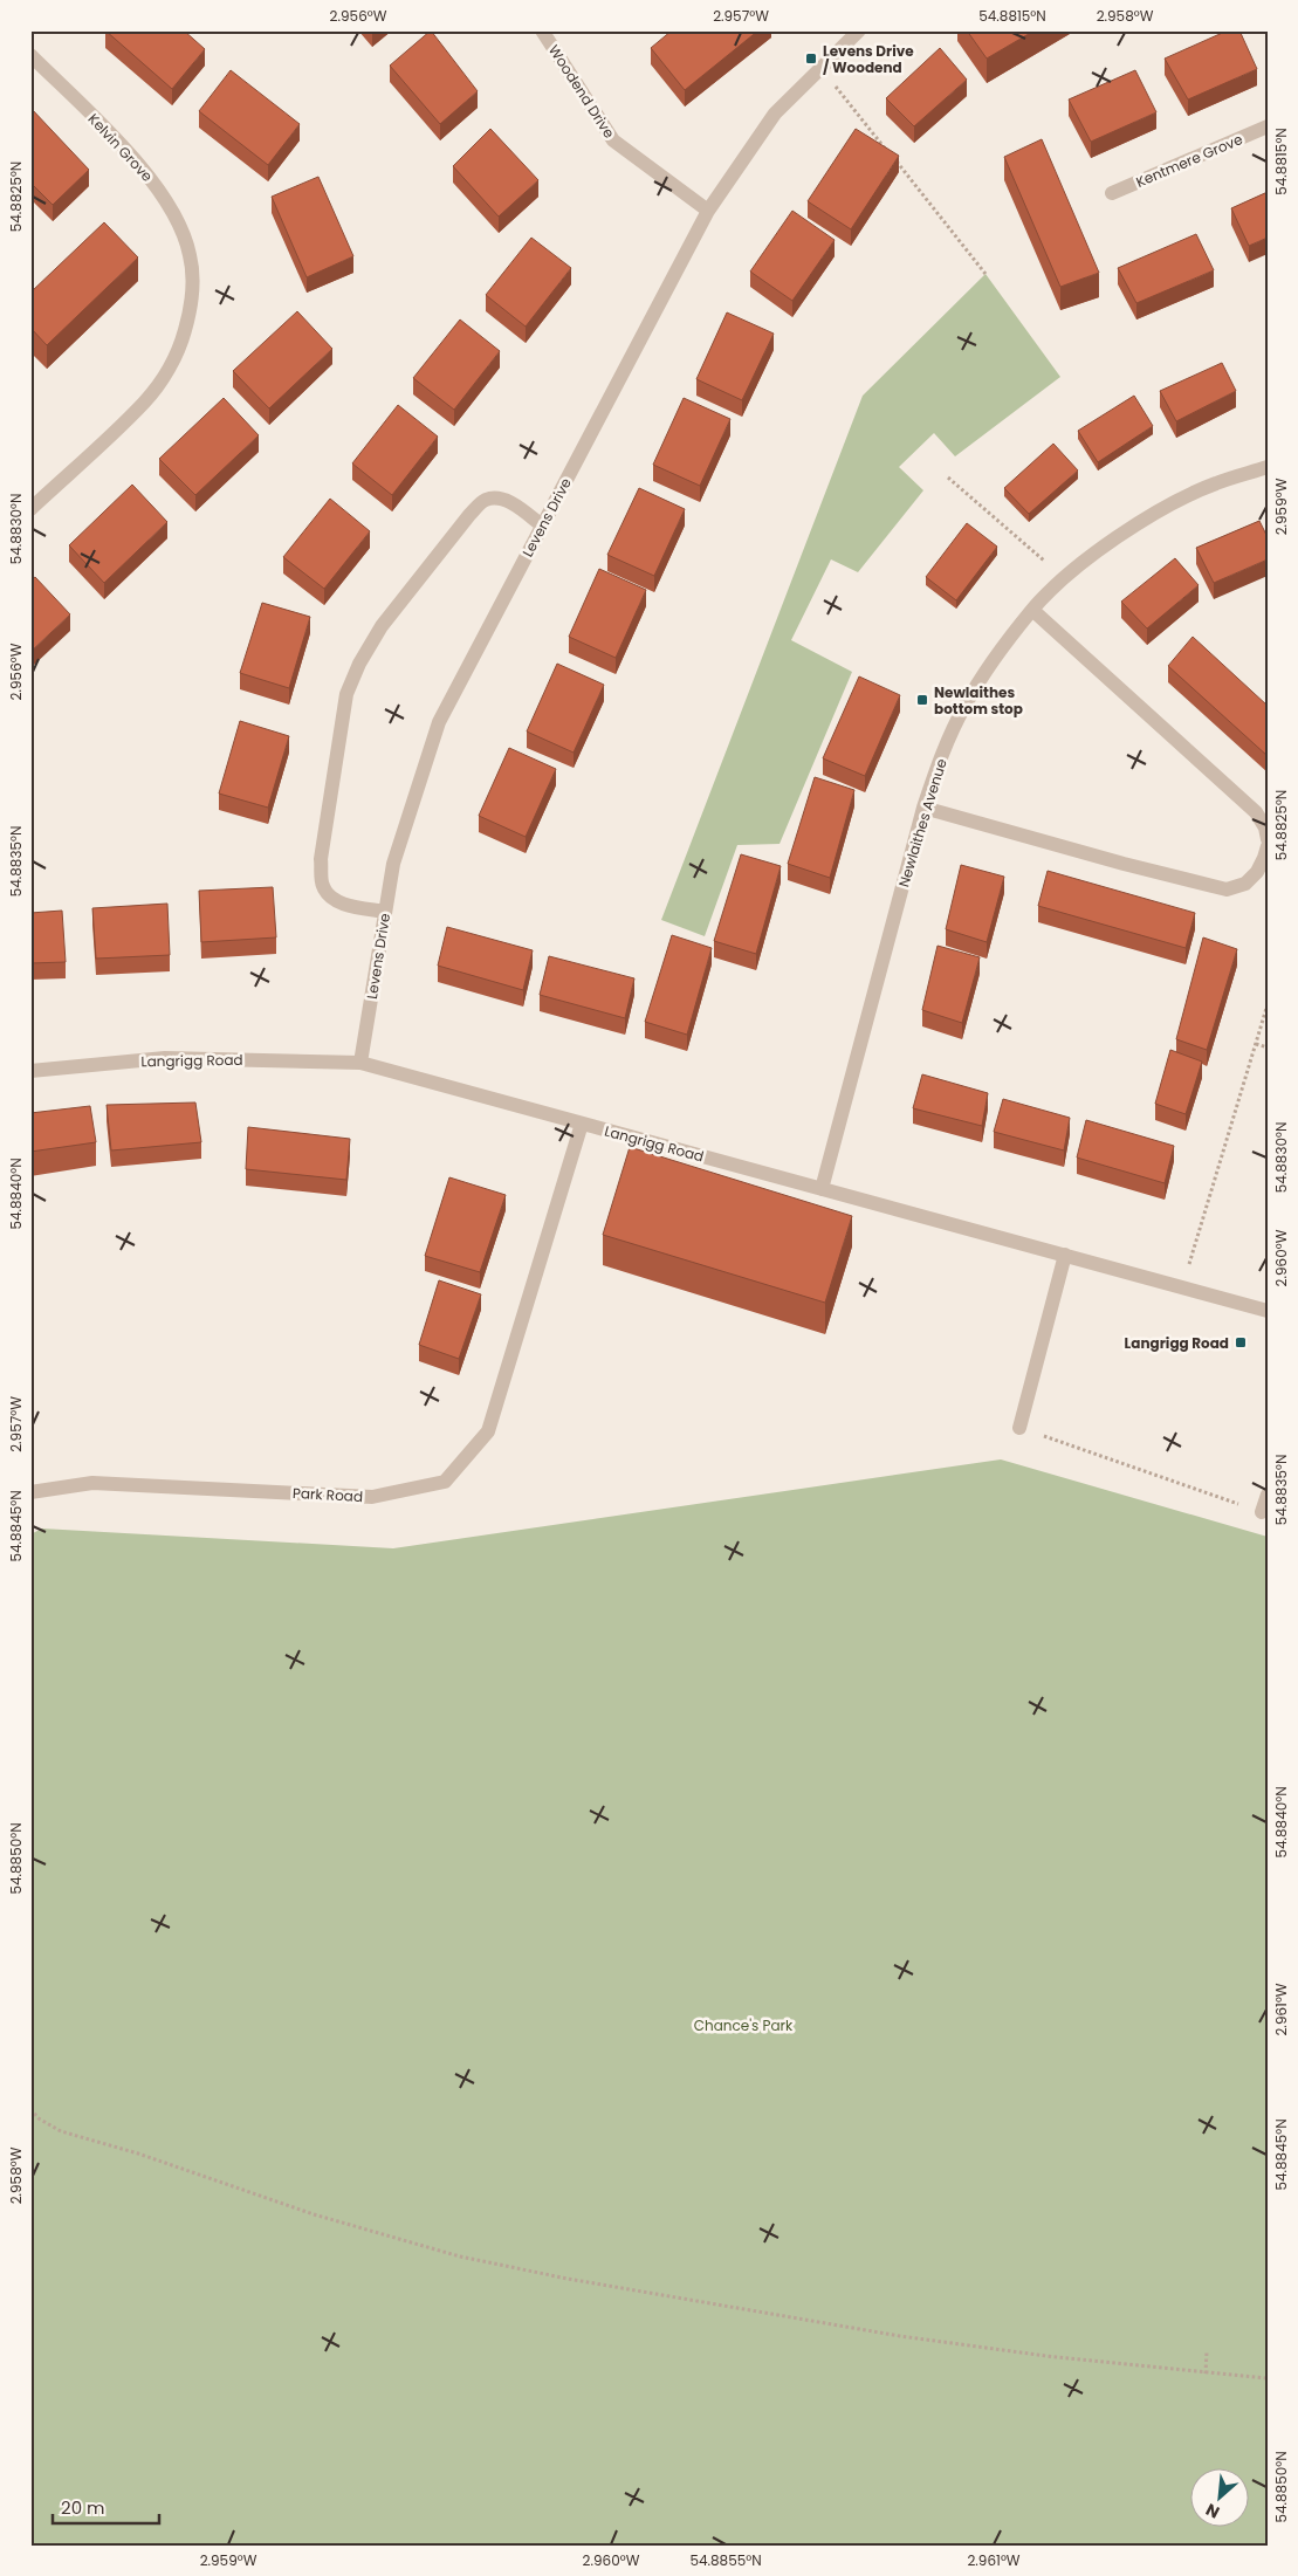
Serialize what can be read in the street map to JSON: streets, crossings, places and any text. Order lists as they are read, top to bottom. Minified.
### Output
{"streets":{"street":["Woodend Drive","Kelvin Grove","Kentmere Grove","Levens Drive","Newlaithes Avenue","Langrigg Road","Park Road"]},"crossings":[["Woodend Drive","Levens Drive"],["Levens Drive","Langrigg Road"],["Newlaithes Avenue","Langrigg Road"],["Langrigg Road","Park Road"]],"parks":["Chance's Park"],"places":{"transit":["Levens Drive / Woodend","Newlaithes bottom stop","Langrigg Road"]},"scale_bar":"20 m","north":"bottom left","coordinates":["2.956°W","2.957°W","54.8815°N","2.958°W","54.8825°N","2.959°W","54.8830°N","54.8835°N","54.8840°N","2.960°W","54.8845°N","54.8850°N","2.961°W","54.8855°N"]}
